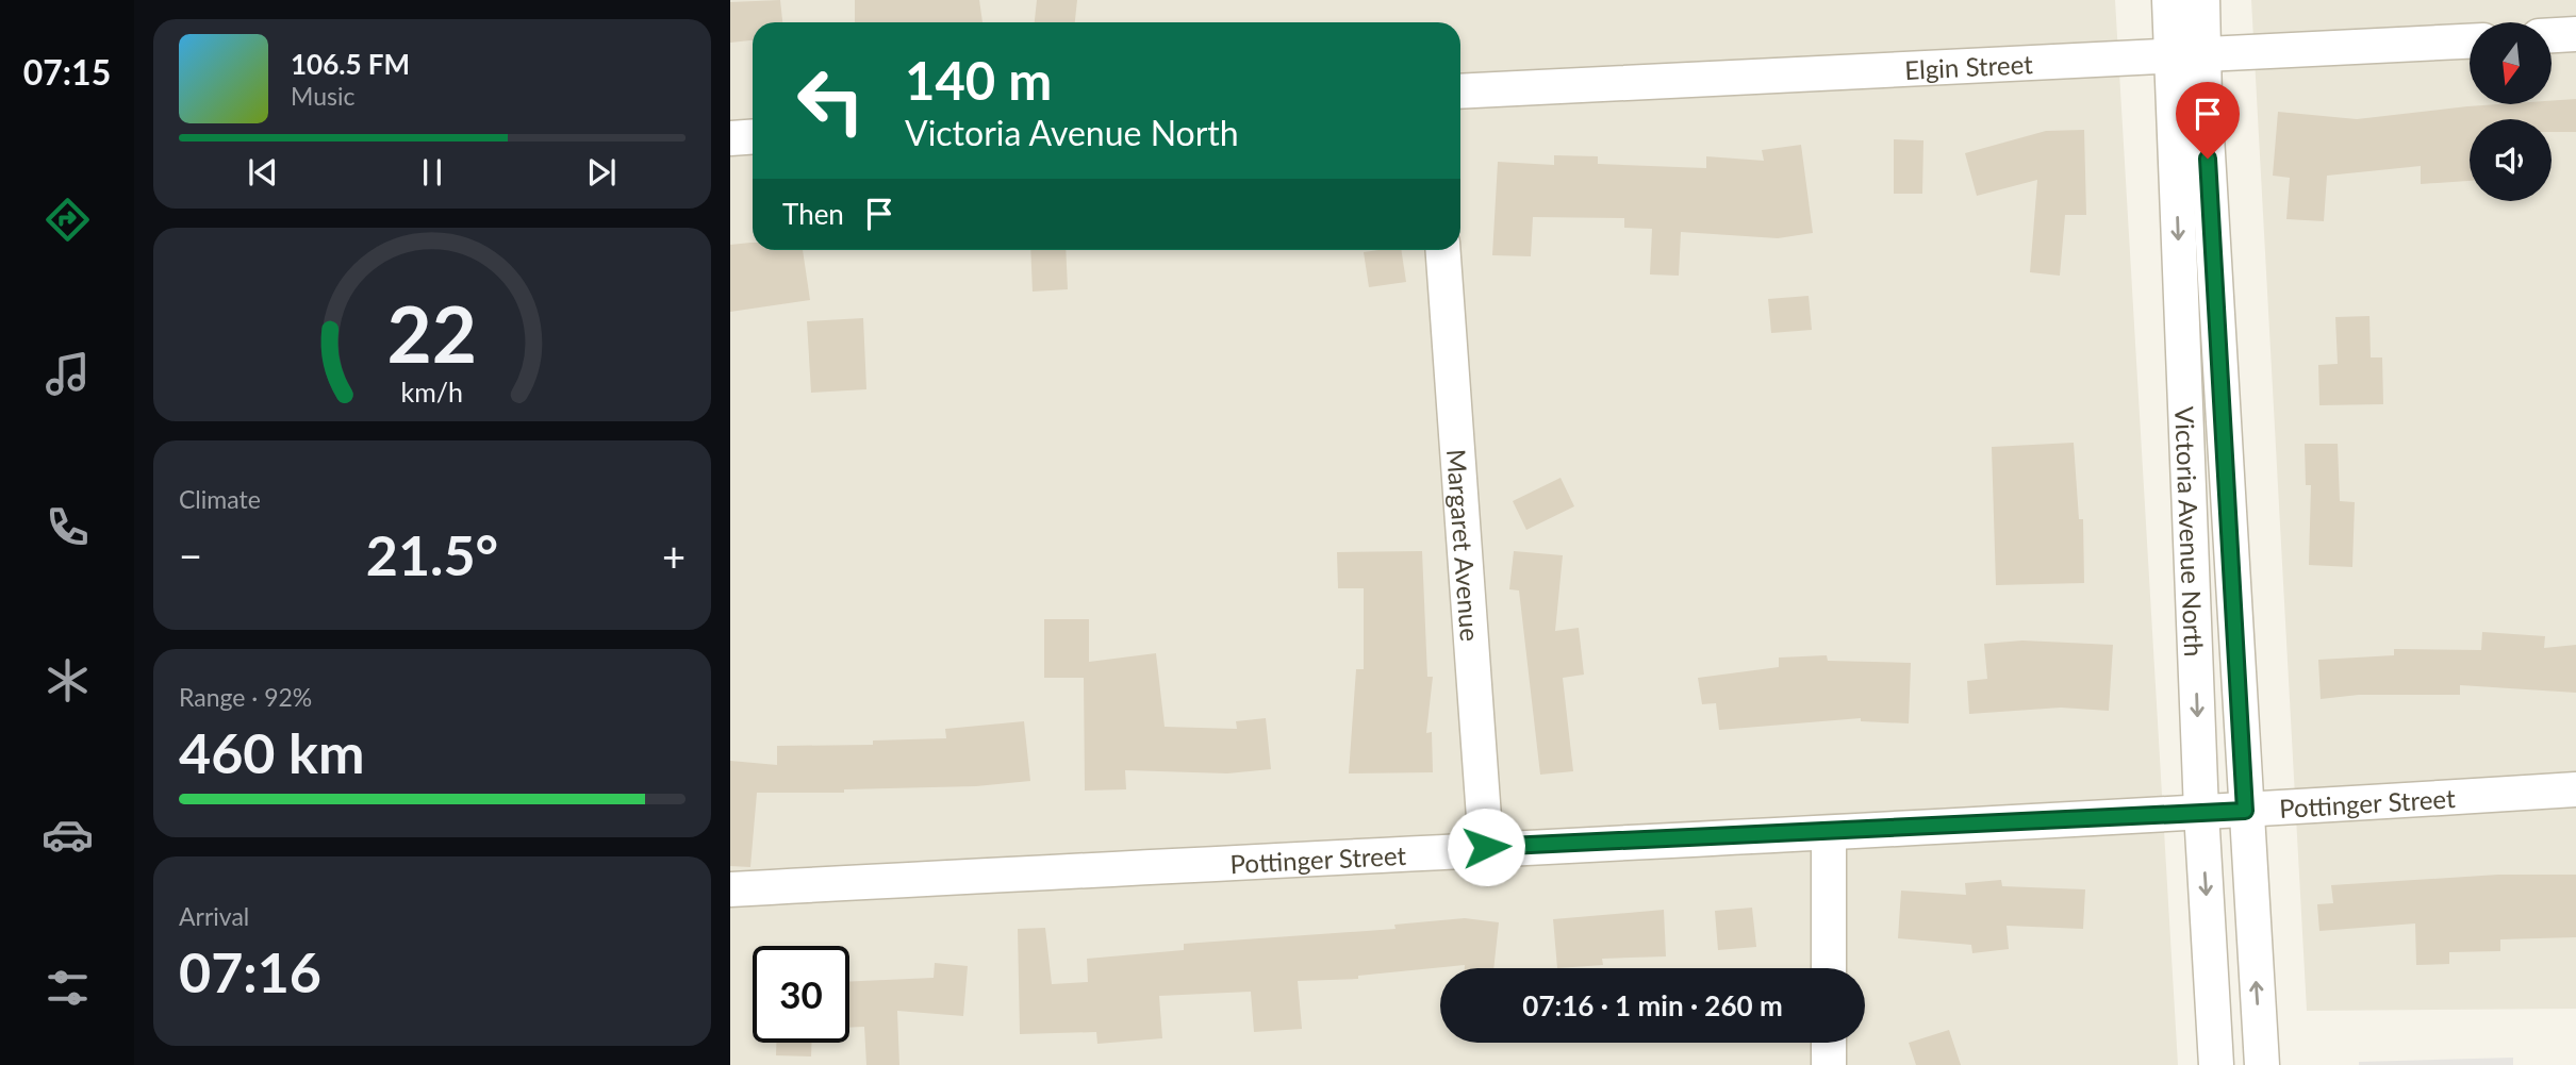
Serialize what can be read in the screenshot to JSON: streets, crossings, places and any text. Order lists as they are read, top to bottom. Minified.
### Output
{"streets":{"street":["Elgin Street","Victoria Avenue North","Margaret Avenue","Pottinger Street"]},"crossings":[["Elgin Street","Victoria Avenue North"],["Victoria Avenue North","Pottinger Street"],["Margaret Avenue","Pottinger Street"]],"north":"bottom","page":{"tabs":"07:15","turn":["140 m","Victoria Avenue North"],"song":["106.5 FM","Music"],"then":"Then","tile":["Climate",["Range · 92%","460 km"],["Arrival","07:16"]],"heat":["−","21.5°","+"],"limit":"30","trip":"07:16 · 1 min · 260 m","gauge":["22","km/h"]}}
